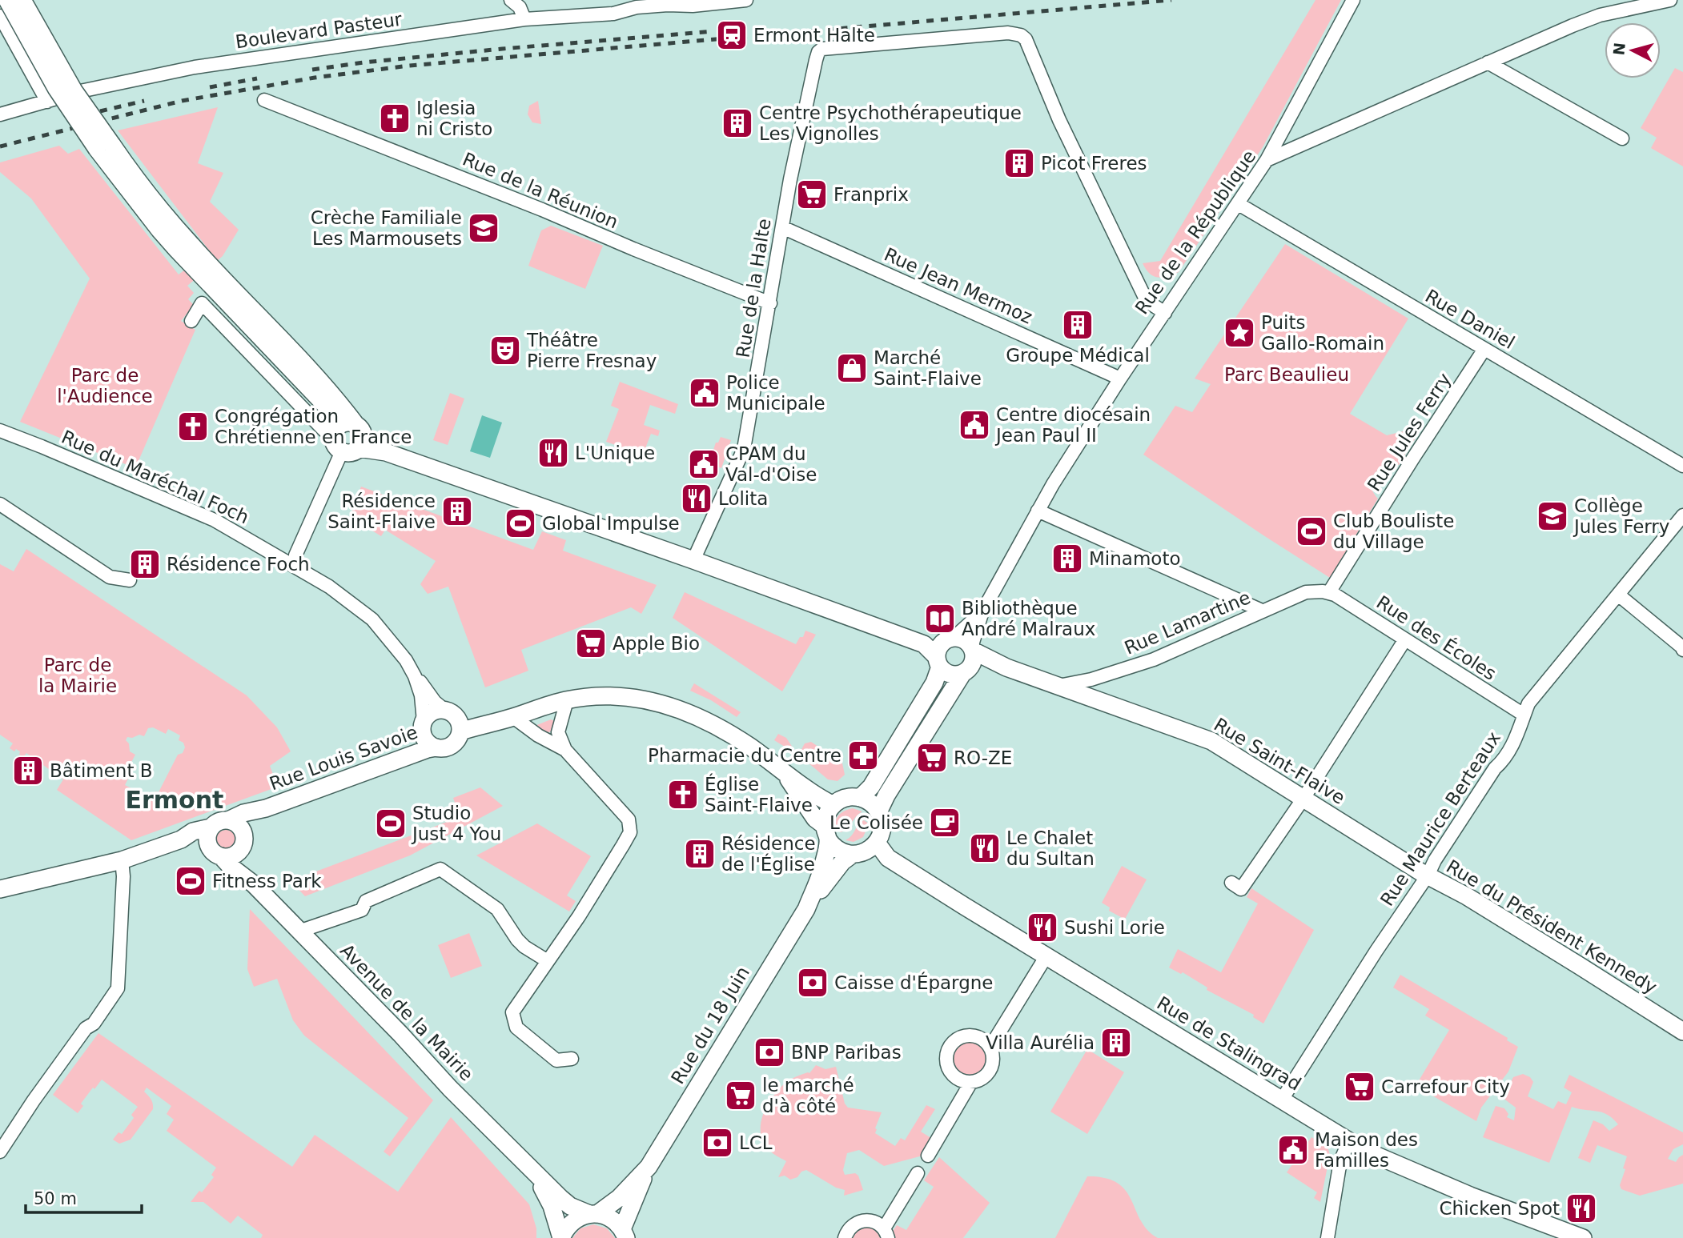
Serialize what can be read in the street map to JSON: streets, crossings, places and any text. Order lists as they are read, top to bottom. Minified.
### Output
{"streets":{"street":["Boulevard Pasteur","Rue de la Réunion","Rue de la République","Rue Jean Mermoz","Rue de la Halte","Rue Daniel","Rue Jules Ferry","Rue du Maréchal Foch","Rue Lamartine","Rue des Écoles","Rue Louis Savoie","Rue Saint-Flaive","Rue Maurice Berteaux","Rue du Président Kennedy","Avenue de la Mairie","Rue du 18 Juin","Rue de Stalingrad"]},"crossings":[["Rue de la Réunion","Rue de la Halte"],["Rue de la République","Rue Jean Mermoz"],["Rue de la République","Rue de la Halte"],["Rue de la République","Rue Daniel"],["Rue de la République","Rue Saint-Flaive"],["Rue de la République","Rue du 18 Juin"],["Rue de la République","Rue de Stalingrad"],["Rue Jean Mermoz","Rue de la Halte"],["Rue Daniel","Rue Jules Ferry"],["Rue Jules Ferry","Rue Lamartine"],["Rue Jules Ferry","Rue des Écoles"],["Rue du Maréchal Foch","Rue Louis Savoie"],["Rue Lamartine","Rue des Écoles"],["Rue Lamartine","Rue Saint-Flaive"],["Rue des Écoles","Rue Maurice Berteaux"],["Rue Louis Savoie","Avenue de la Mairie"],["Rue Saint-Flaive","Rue Maurice Berteaux"],["Rue Saint-Flaive","Rue du Président Kennedy"],["Rue Maurice Berteaux","Rue du Président Kennedy"],["Rue Maurice Berteaux","Rue de Stalingrad"],["Avenue de la Mairie","Rue du 18 Juin"],["Rue du 18 Juin","Rue de Stalingrad"]],"districts":["Ermont"],"parks":["Parc Beaulieu","Parc de l'Audience","Parc de la Mairie"],"places":{"station":["Ermont Halte"],"church":["Iglesia ni Cristo","Congrégation Chrétienne en France","Église Saint-Flaive"],"building":["Centre Psychothérapeutique Les Vignolles","Picot Freres","Groupe Médical","Résidence Saint-Flaive","Minamoto","Résidence Foch","Bâtiment B","Résidence de l'Église","Villa Aurélia"],"supermarket":["Franprix","Apple Bio","RO-ZE","Carrefour City","le marché d'à côté"],"school or university":["Crèche Familiale Les Marmousets","Collège Jules Ferry"],"place":["Puits Gallo-Romain"],"theatre":["Théâtre Pierre Fresnay"],"shop":["Marché Saint-Flaive"],"public building":["Police Municipale","Centre diocésain Jean Paul II","CPAM du Val-d'Oise","Maison des Familles"],"restaurant":["L'Unique","Lolita","Le Chalet du Sultan","Sushi Lorie","Chicken Spot"],"sports":["Global Impulse","Club Bouliste du Village","Studio Just 4 You","Fitness Park"],"library":["Bibliothèque André Malraux"],"pharmacy":["Pharmacie du Centre"],"cafe":["Le Colisée"],"bank":["Caisse d'Épargne","BNP Paribas","LCL"]},"scale_bar":"50 m","north":"left"}
